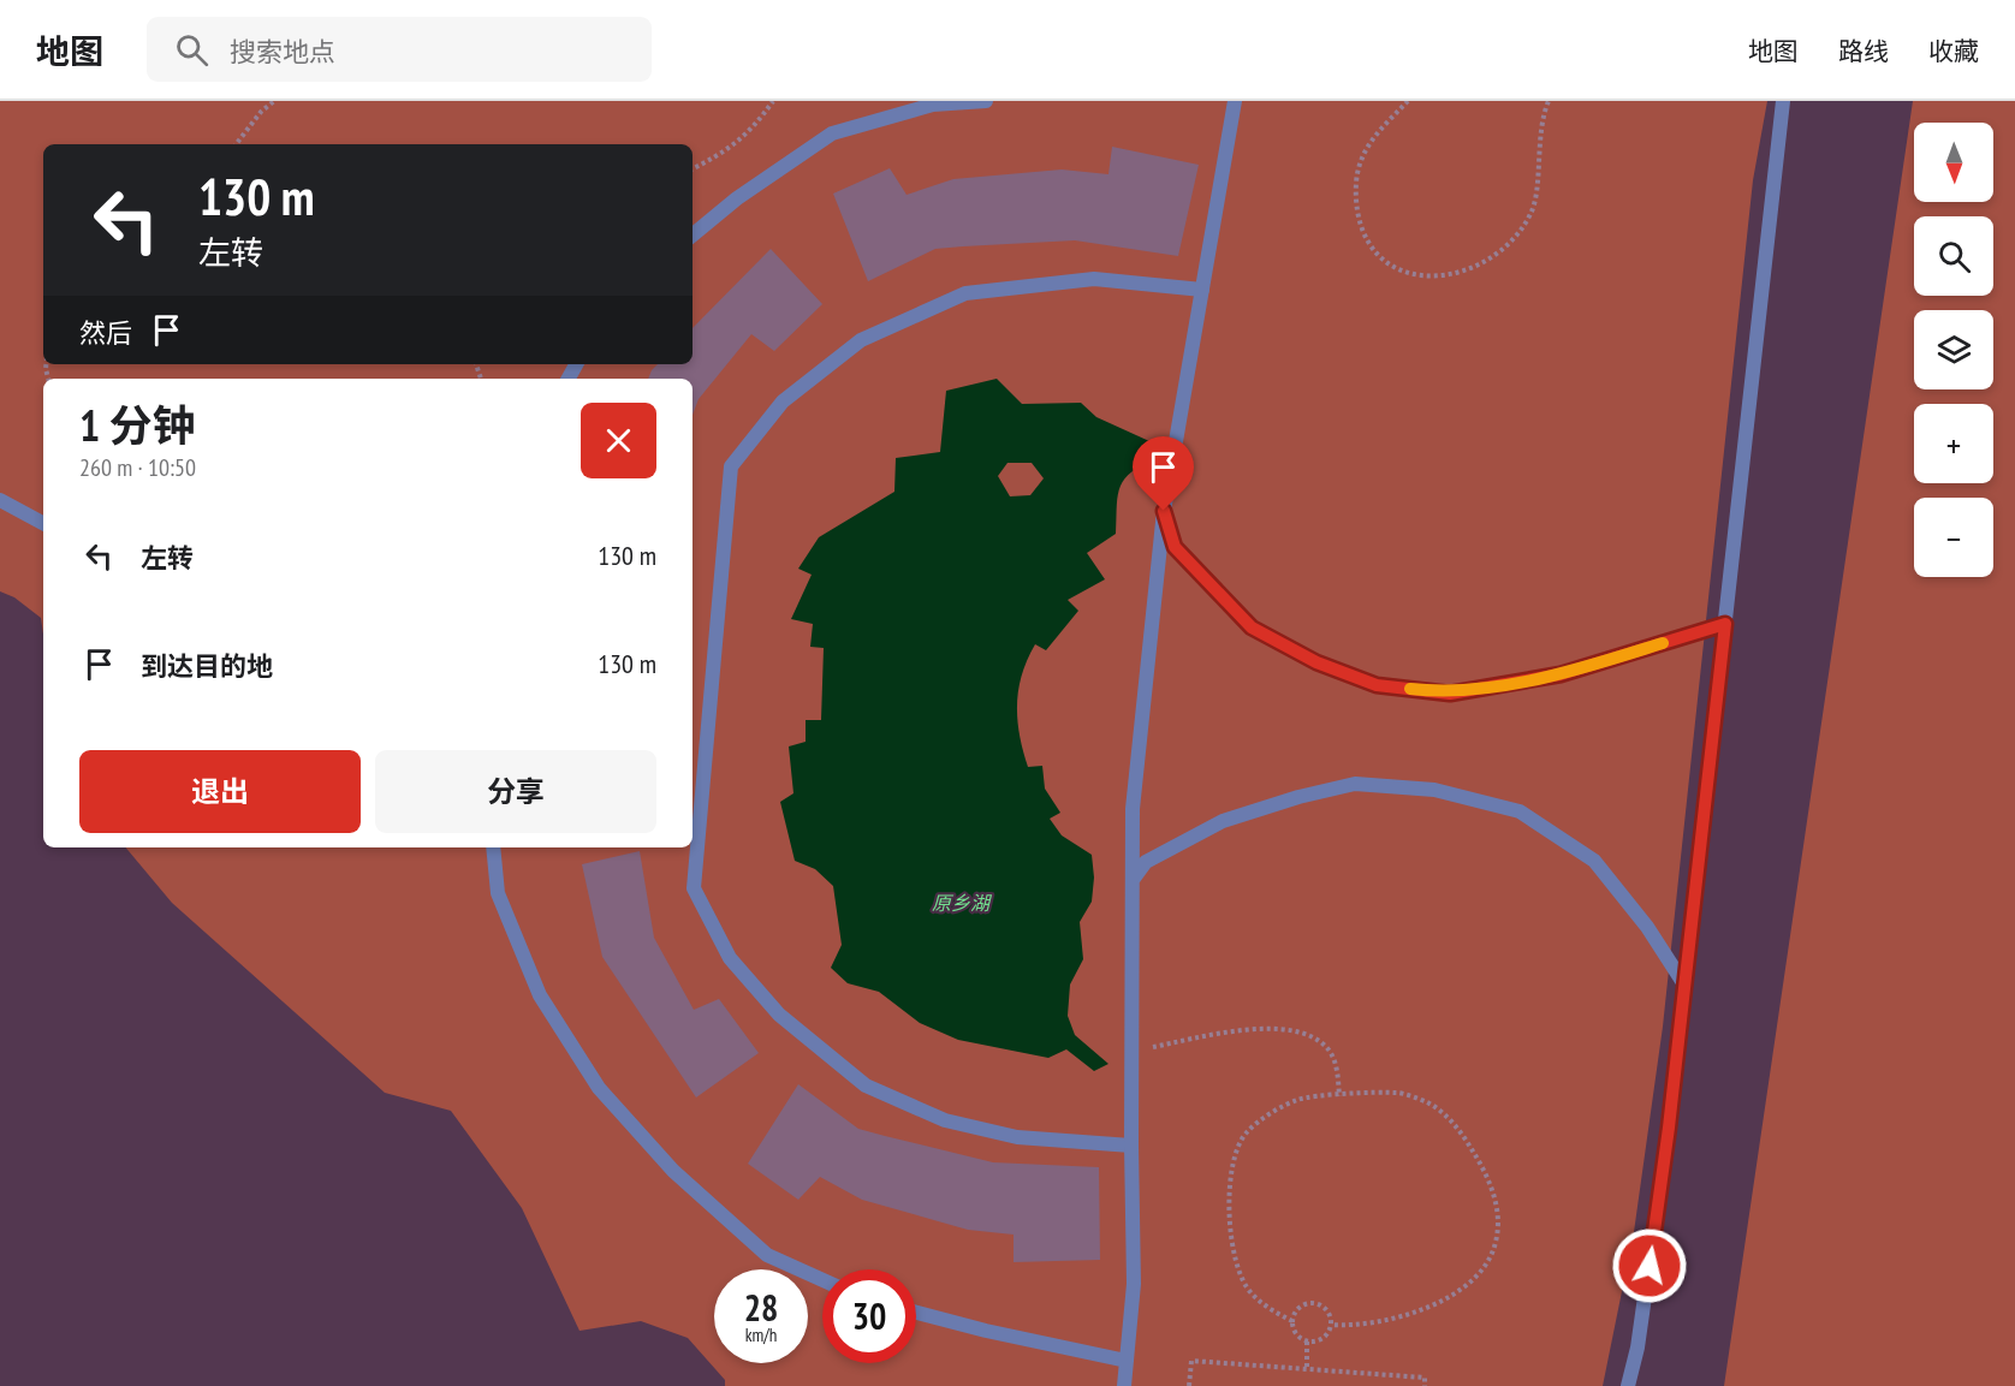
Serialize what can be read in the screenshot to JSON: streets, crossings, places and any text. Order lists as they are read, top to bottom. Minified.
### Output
{"water":["原乡湖"],"north":"bottom","page":{"header":"地图","search":"搜索地点","nav":["地图","路线","收藏"],"map_buttons":["+","−"],"turn":["130 m","左转"],"then":"然后","heading":["1 分钟","260 m · 10:50"],"list":[{"name":"左转","value":"130 m"},{"name":"到达目的地","value":"130 m"}],"buttons":["退出","分享"],"speed":"28 km/h","limit":"30"}}
